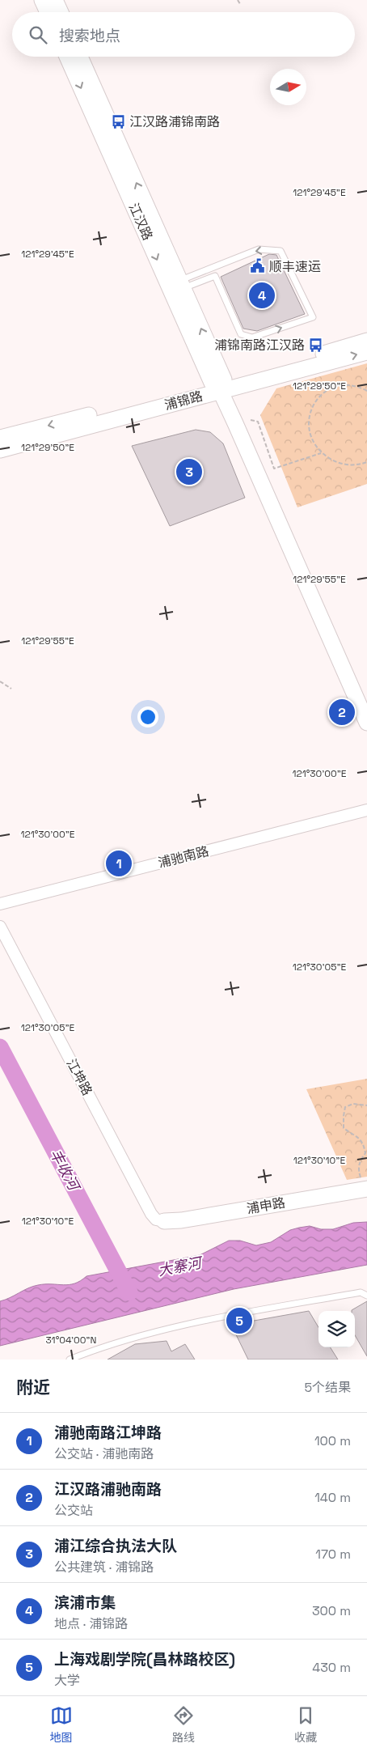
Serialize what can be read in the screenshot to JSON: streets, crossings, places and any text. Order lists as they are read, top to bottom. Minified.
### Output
{"streets":{"street":["江汉路","浦锦路","浦驰南路","江坤路","浦申路"]},"crossings":[["江汉路","浦锦路"],["江坤路","浦申路"]],"water":["丰收河","大寨河"],"places":{"bus stop":["江汉路浦锦南路","浦锦南路江汉路"],"public building":["顺丰速运"]},"north":"right","page":{"search":"搜索地点","pins":["4","3","2","1","5"],"heading":["附近","5个结果"],"list":[{"mark":"1","name":"浦驰南路江坤路","note":"公交站 · 浦驰南路","value":"100 m"},{"mark":"2","name":"江汉路浦驰南路","note":"公交站","value":"140 m"},{"mark":"3","name":"浦江综合执法大队","note":"公共建筑 · 浦锦路","value":"170 m"},{"mark":"4","name":"滨浦市集","note":"地点 · 浦锦路","value":"300 m"},{"mark":"5","name":"上海戏剧学院(昌林路校区)","note":"大学","value":"430 m"}],"nav":["地图","路线","收藏"]},"coordinates":["121°29'45\"E","121°29'50\"E","121°29'55\"E","121°30'00\"E","121°30'05\"E","121°30'10\"E","31°04'00\"N"]}
